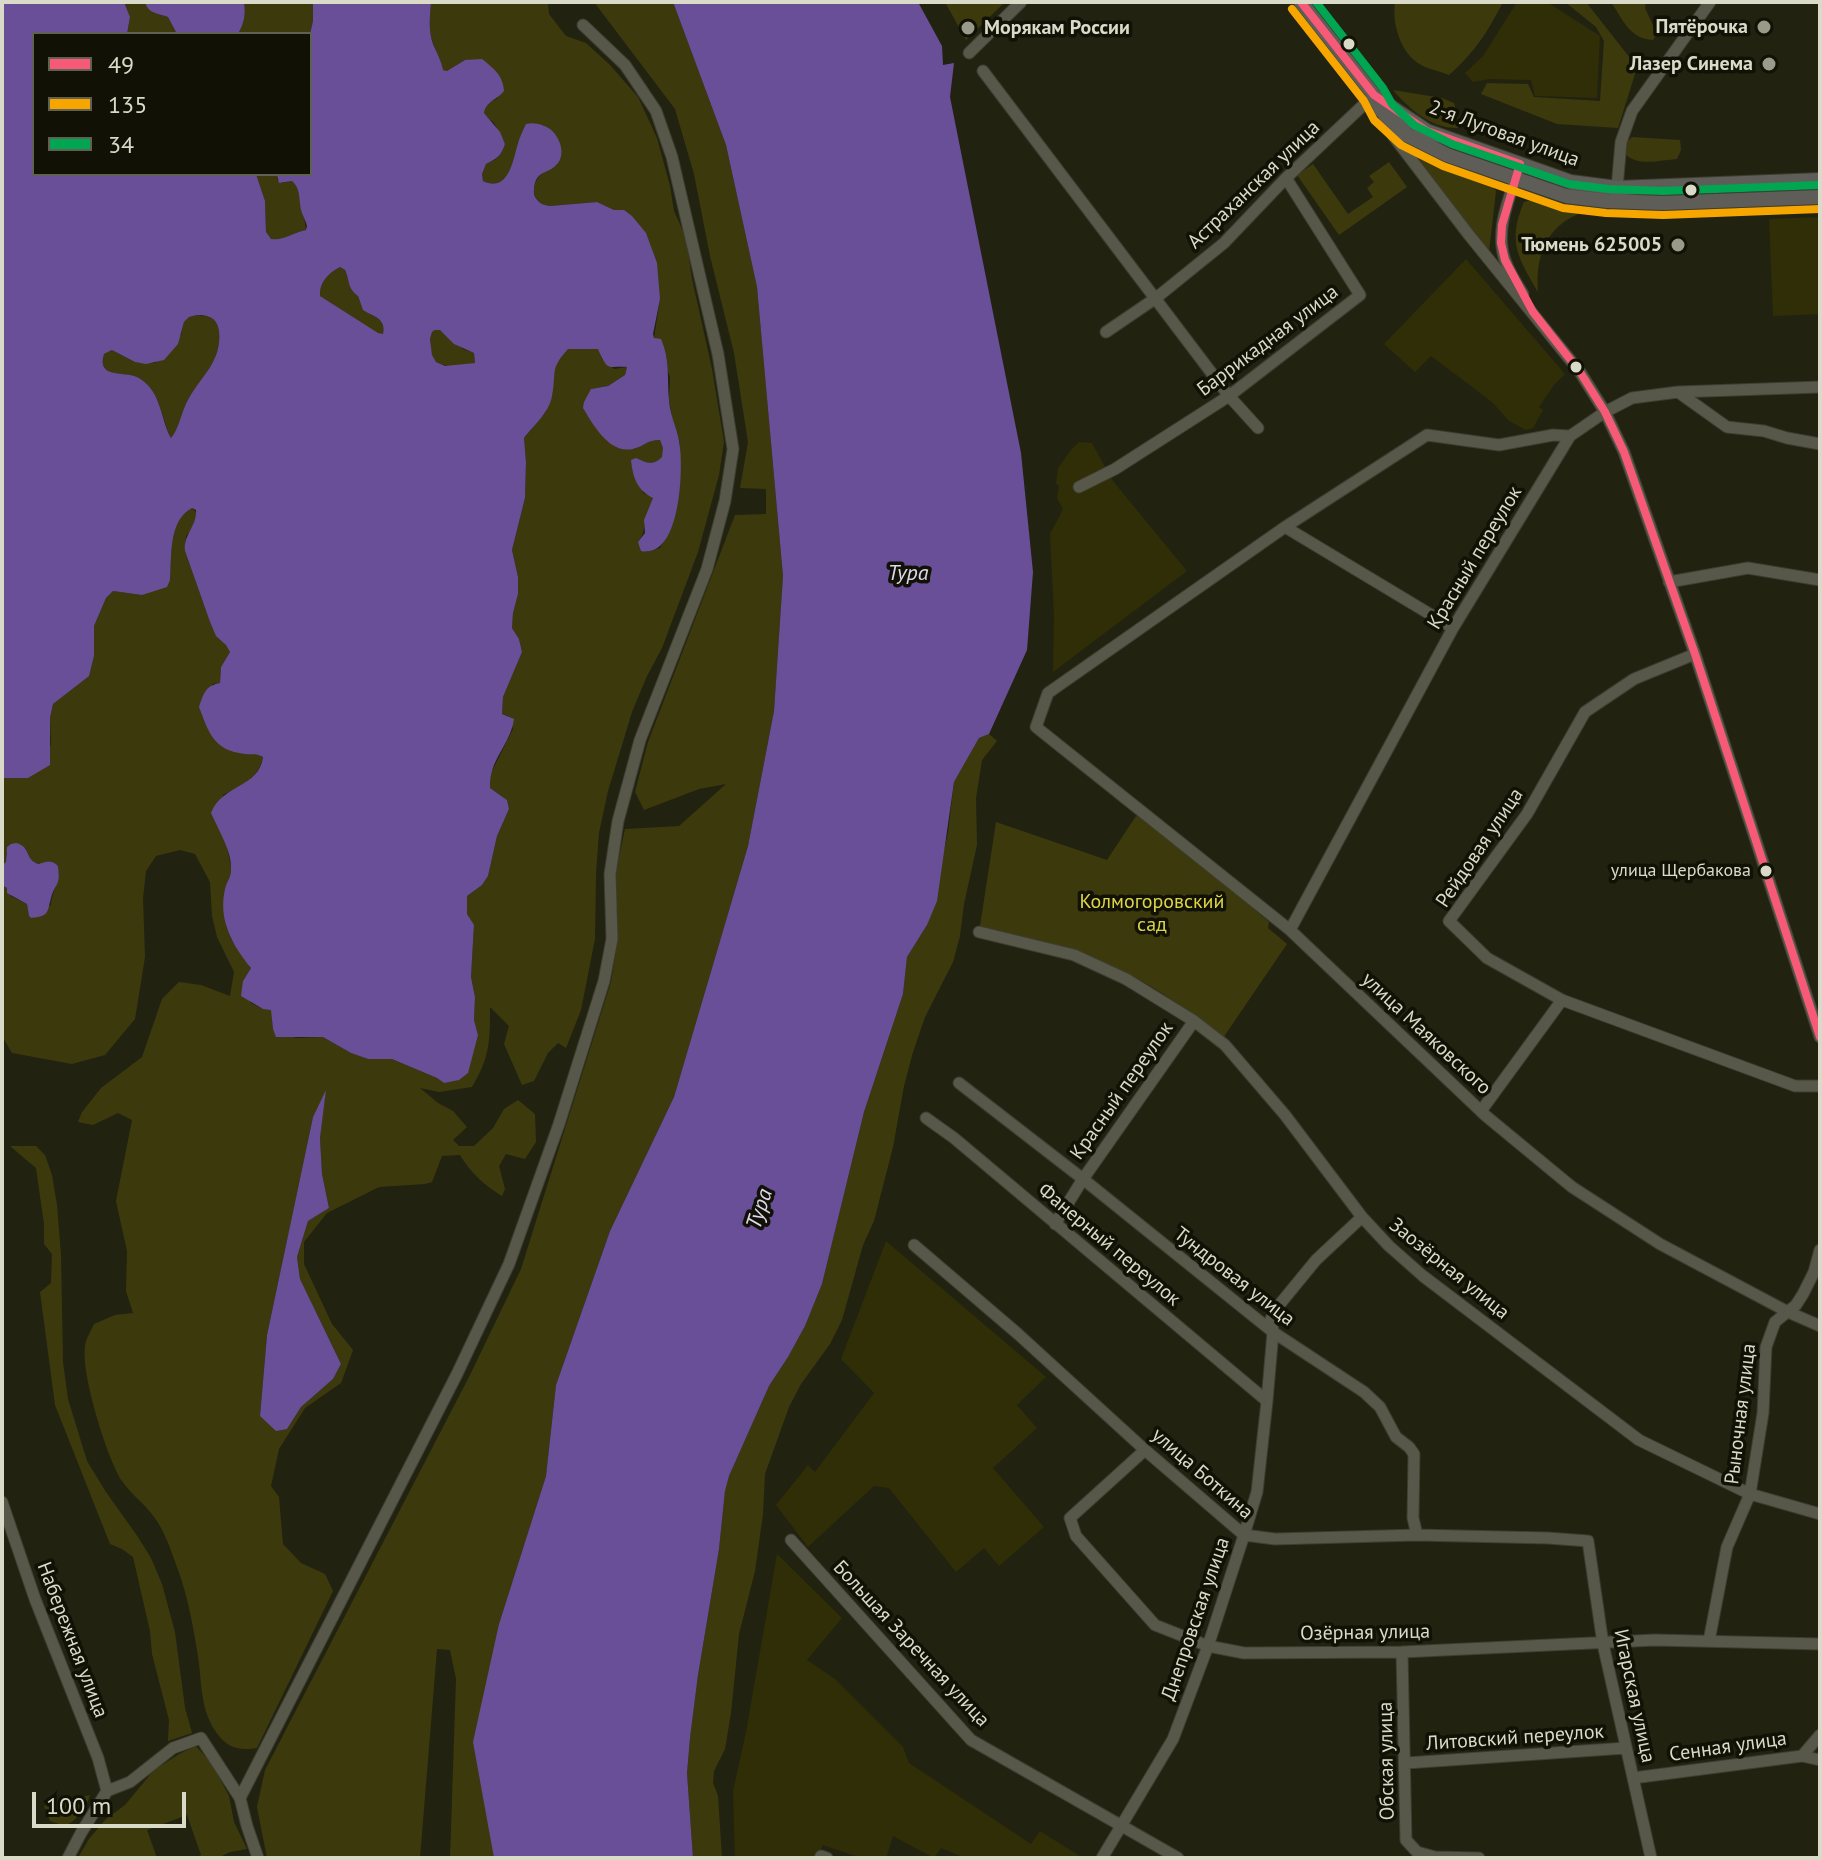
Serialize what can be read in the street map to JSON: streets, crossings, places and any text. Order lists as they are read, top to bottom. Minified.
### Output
{"streets":{"main road":["2-я Луговая улица"],"street":["Астраханская улица","Баррикадная улица","Красный переулок","Рейдовая улица","улица Маяковского","Фанерный переулок","Заозёрная улица","Тундровая улица","Рыночная улица","улица Боткина","Днепровская улица","Озёрная улица","Набережная улица","Большая Заречная улица","Игарская улица","Литовский переулок","Сенная улица","Обская улица"]},"crossings":[["2-я Луговая улица","Астраханская улица"],["Астраханская улица","Баррикадная улица"],["Красный переулок","улица Маяковского"],["Красный переулок","Фанерный переулок"],["Красный переулок","Заозёрная улица"],["Красный переулок","Тундровая улица"],["улица Маяковского","Рыночная улица"],["Фанерный переулок","Днепровская улица"],["Заозёрная улица","Рыночная улица"],["Заозёрная улица","Днепровская улица"],["Тундровая улица","улица Боткина"],["Тундровая улица","Днепровская улица"],["Рыночная улица","Озёрная улица"],["улица Боткина","Днепровская улица"],["улица Боткина","Озёрная улица"],["улица Боткина","Игарская улица"],["Днепровская улица","Озёрная улица"],["Днепровская улица","Большая Заречная улица"],["Озёрная улица","Игарская улица"],["Озёрная улица","Обская улица"],["Игарская улица","Литовский переулок"],["Игарская улица","Сенная улица"],["Литовский переулок","Обская улица"]],"water":["Тура"],"parks":["Колмогоровский сад"],"places":["Пятёрочка","Морякам России","Лазер Синема","Тюмень 625005","улица Щербакова"],"lines":["transit line 49","transit line 34","transit line 135"],"legend":["49","135","34"],"scale_bar":"100 m"}
